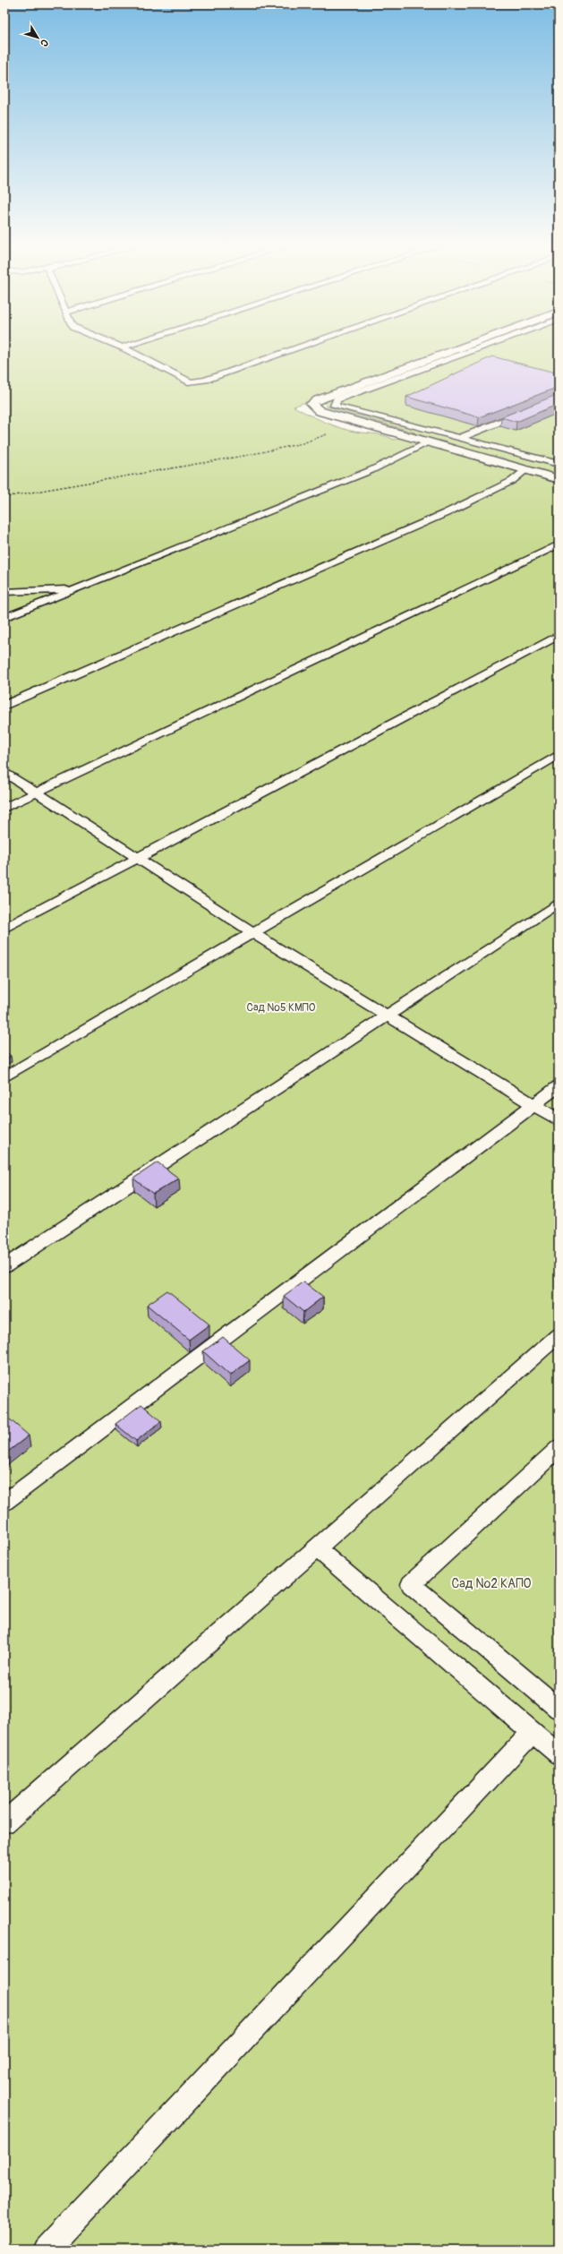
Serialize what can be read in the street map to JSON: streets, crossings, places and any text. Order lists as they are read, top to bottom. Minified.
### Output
{"parks":["Сад №5 КМПО","Сад №2 КАПО"],"north":"bottom right"}
